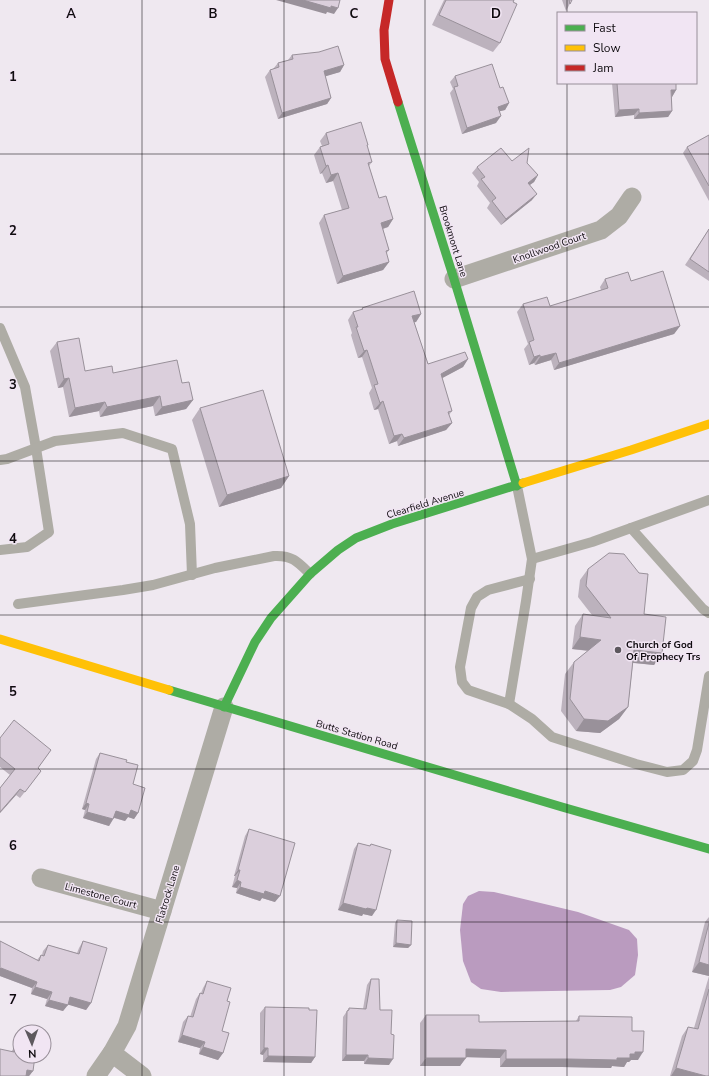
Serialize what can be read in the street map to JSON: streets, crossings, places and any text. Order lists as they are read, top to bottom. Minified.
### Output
{"streets":{"street":["Brookmont Lane","Knollwood Court","Clearfield Avenue","Butts Station Road","Flatrock Lane","Limestone Court"]},"crossings":[["Brookmont Lane","Knollwood Court"],["Brookmont Lane","Clearfield Avenue"],["Clearfield Avenue","Butts Station Road"],["Clearfield Avenue","Flatrock Lane"],["Butts Station Road","Flatrock Lane"],["Flatrock Lane","Limestone Court"]],"places":["Church of God Of Prophecy Trs"],"legend":["Fast","Slow","Jam"],"north":"bottom","grid":{"columns":["A","B","C","D"],"rows":["1","2","3","4","5","6","7"]}}
